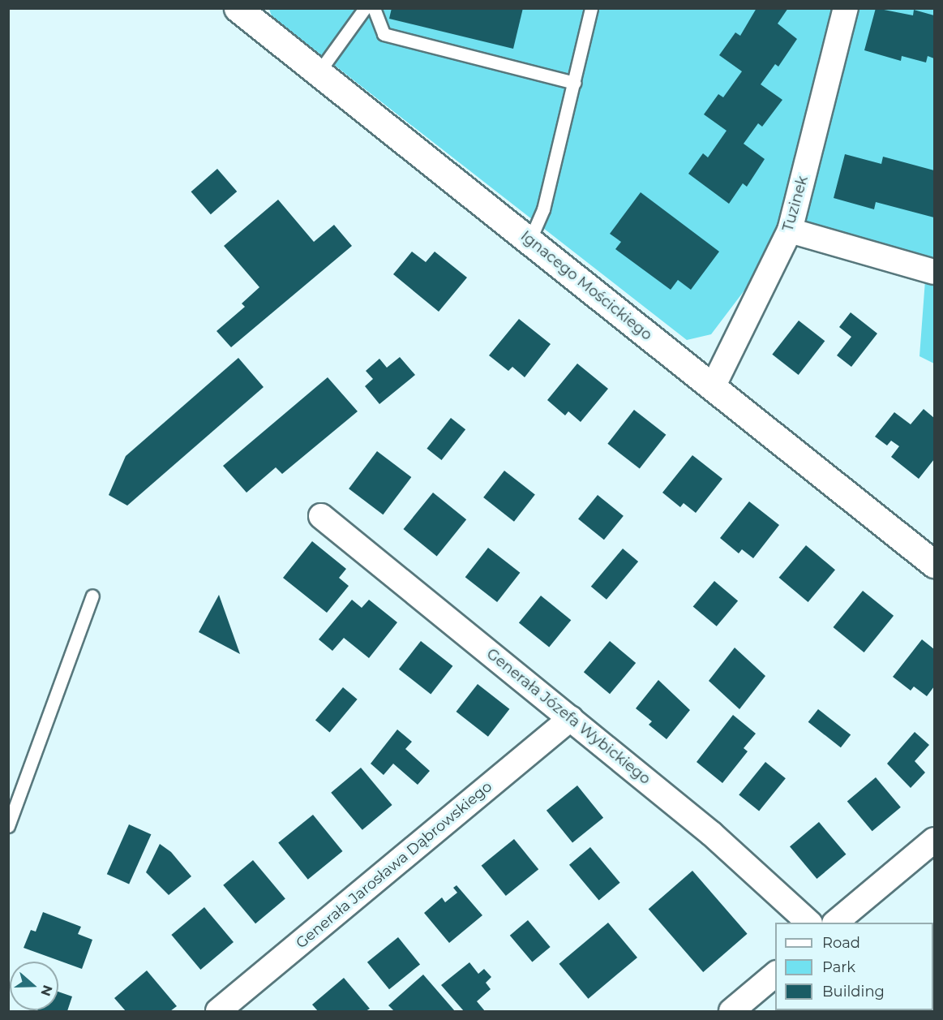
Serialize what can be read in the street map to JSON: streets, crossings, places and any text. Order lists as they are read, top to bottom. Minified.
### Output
{"streets":{"street":["Tuzinek","Ignacego Mościckiego","Generała Józefa Wybickiego","Generała Jarosława Dąbrowskiego"]},"crossings":[["Tuzinek","Ignacego Mościckiego"],["Generała Józefa Wybickiego","Generała Jarosława Dąbrowskiego"]],"legend":["Road","Park","Building"],"north":"right"}
